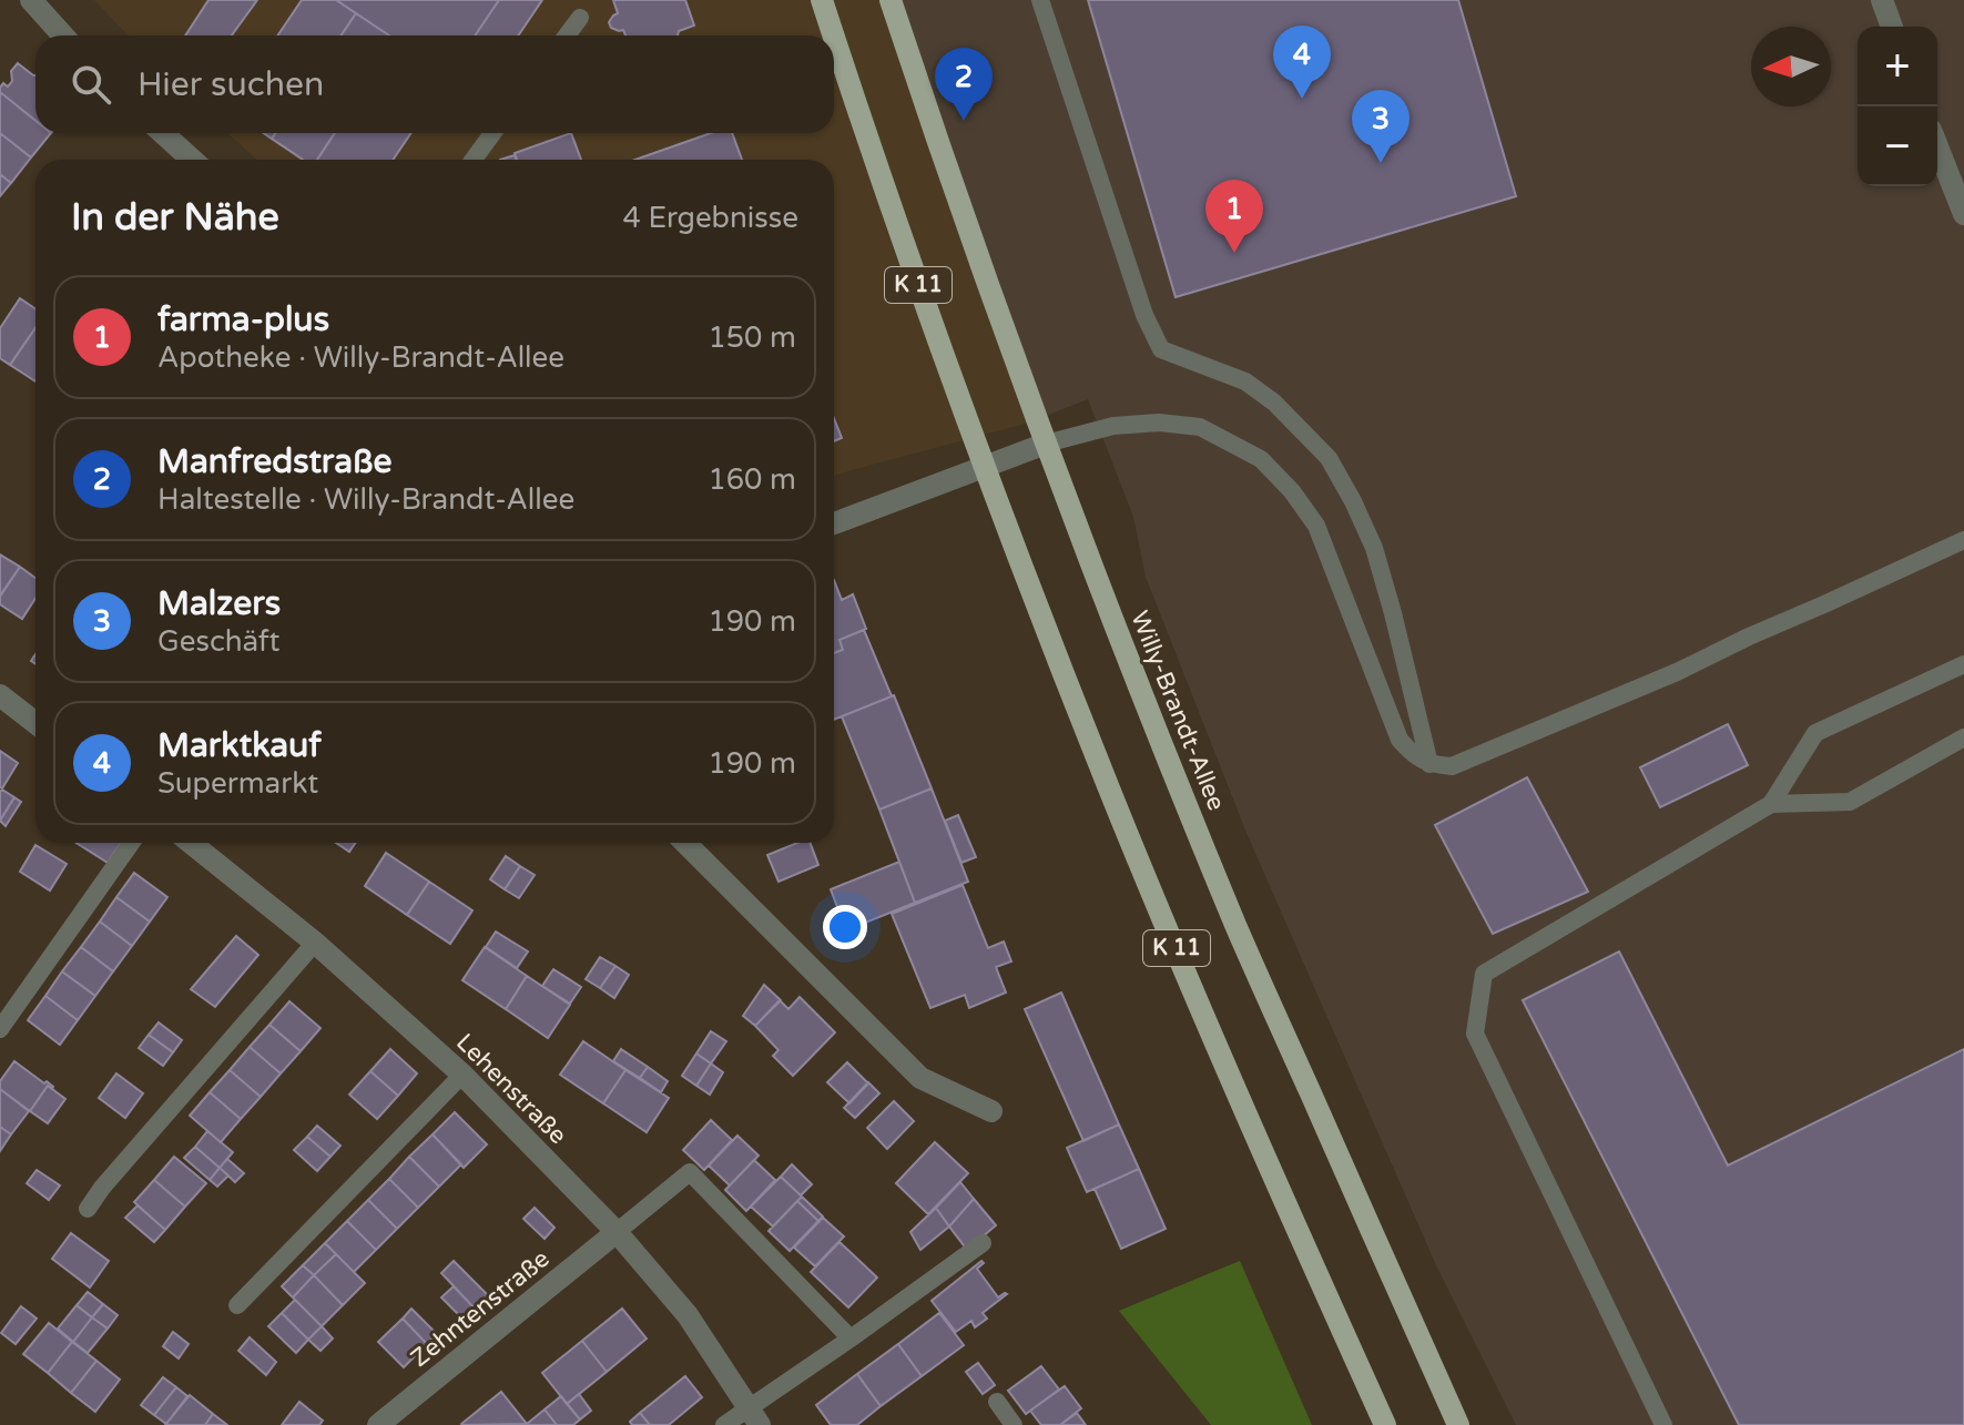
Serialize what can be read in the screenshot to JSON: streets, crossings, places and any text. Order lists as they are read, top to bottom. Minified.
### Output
{"streets":{"main road":["K 11","Willy-Brandt-Allee"],"street":["Lehenstraße","Zehntenstraße"]},"crossings":[["Lehenstraße","Zehntenstraße"]],"north":"left","page":{"pins":["4","2","3","1"],"map_buttons":["+","−"],"search":"Hier suchen","heading":["In der Nähe","4 Ergebnisse"],"list":[{"mark":"1","name":"farma-plus","note":"Apotheke · Willy-Brandt-Allee","value":"150 m"},{"mark":"2","name":"Manfredstraße","note":"Haltestelle · Willy-Brandt-Allee","value":"160 m"},{"mark":"3","name":"Malzers","note":"Geschäft","value":"190 m"},{"mark":"4","name":"Marktkauf","note":"Supermarkt","value":"190 m"}]}}
